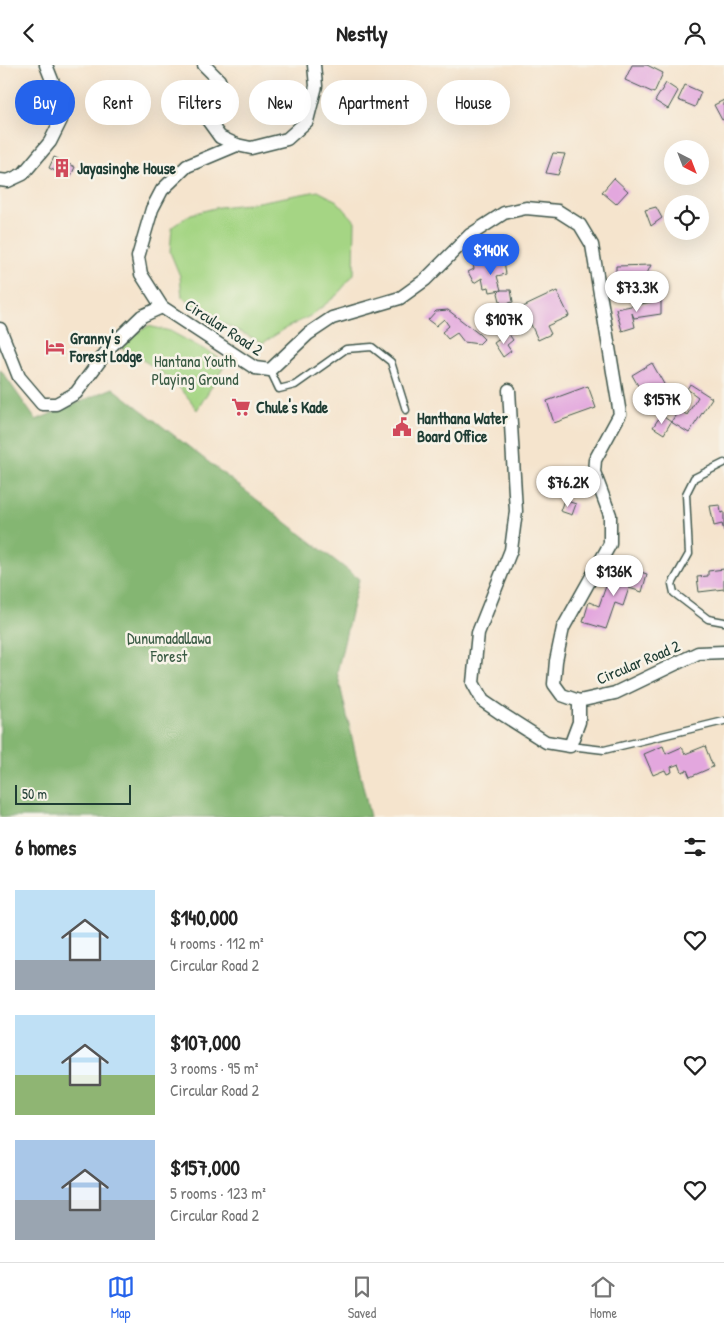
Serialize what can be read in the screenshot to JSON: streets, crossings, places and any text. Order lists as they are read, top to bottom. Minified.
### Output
{"streets":{"street":["Circular Road 2"]},"parks":["Hantana Youth Playing Ground","Dunumadallawa Forest"],"places":{"building":["Jayasinghe House"],"hotel":["Granny's Forest Lodge"],"supermarket":["Chule's Kade"],"public building":["Hanthana Water Board Office"]},"scale_bar":"50 m","north":"bottom right","page":{"header":"Nestly","chip":["Buy","Rent","Filters","New","Apartment","House"],"price":["$140K","$73.3K","$107K","$157K","$76.2K","$136K"],"scale":"50 m","heading":"6 homes","list":[{"name":"$140,000","note":"4 rooms · 112 m² · Circular Road 2"},{"name":"$107,000","note":"3 rooms · 95 m² · Circular Road 2"},{"name":"$157,000","note":"5 rooms · 123 m² · Circular Road 2"}],"tabs":["Map","Saved","Home"]}}
